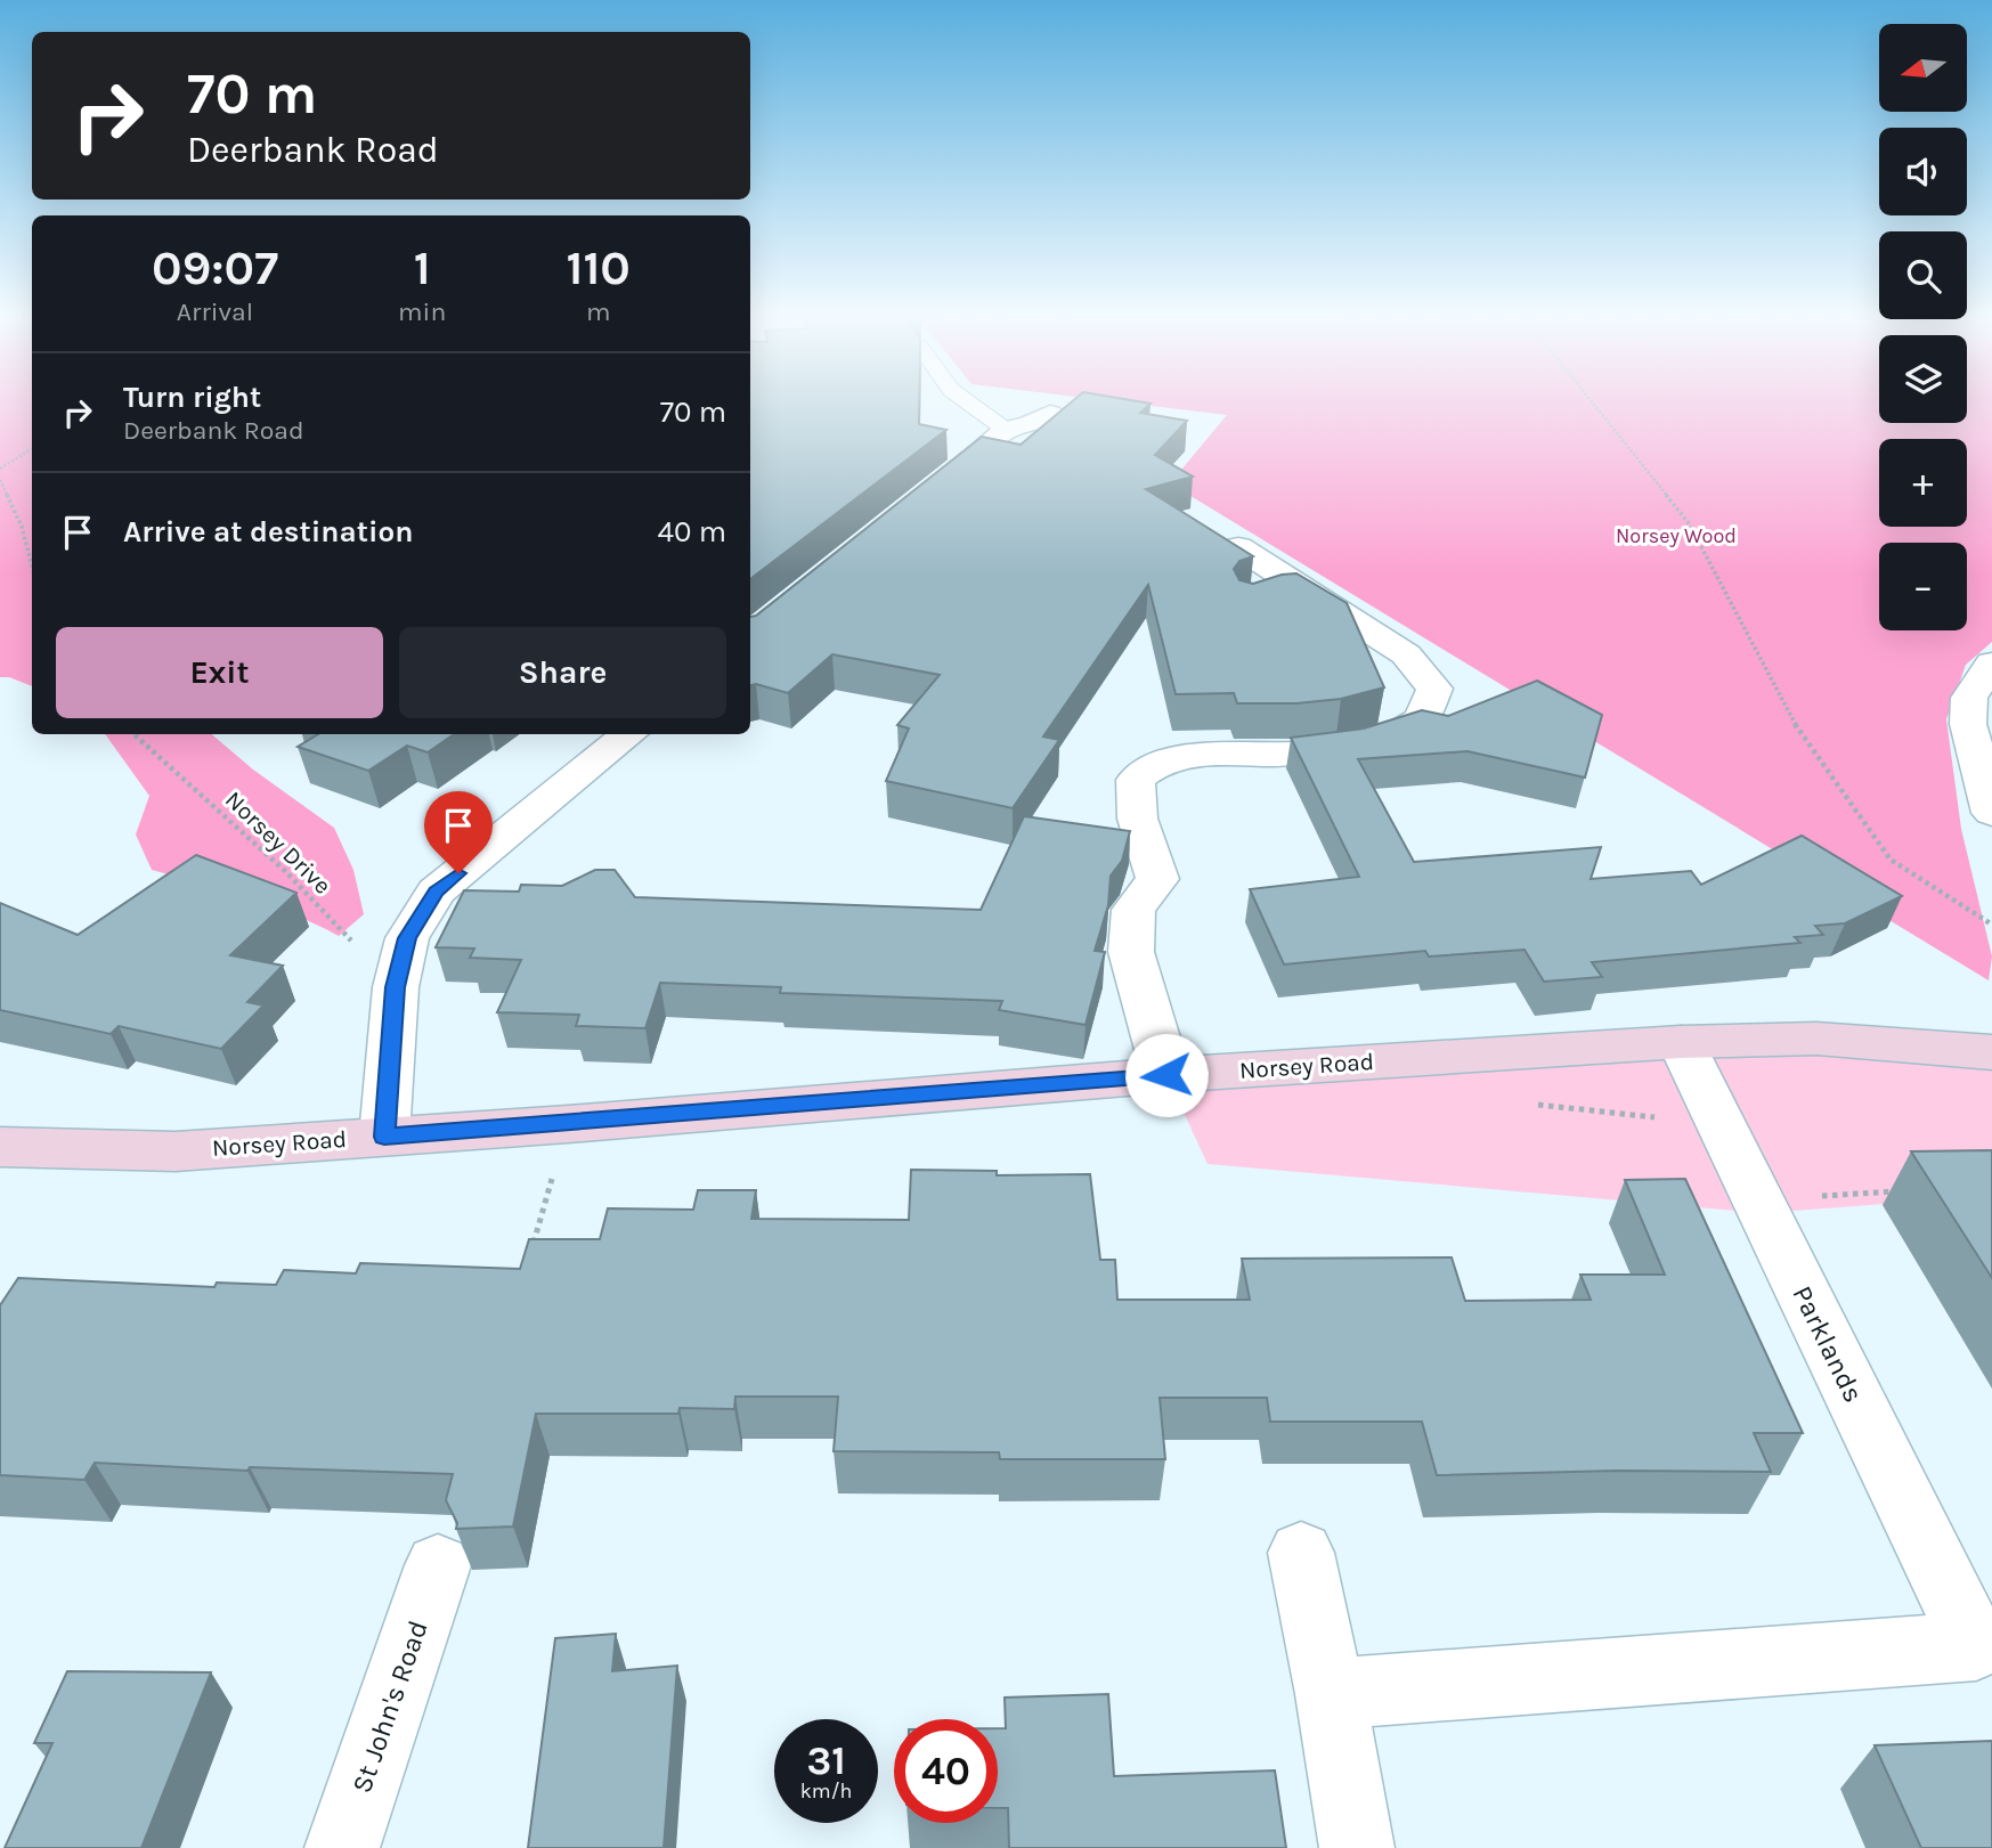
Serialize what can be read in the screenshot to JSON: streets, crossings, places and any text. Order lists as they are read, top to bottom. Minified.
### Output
{"streets":{"street":["Norsey Road","Parklands","St John's Road"],"path":["Norsey Drive"]},"crossings":[["Norsey Road","Parklands"]],"parks":["Norsey Wood"],"north":"left","page":{"map_buttons":["+","−"],"turn":["70 m","Deerbank Road"],"eta":["09:07","Arrival","1","min","110","m"],"list":[{"name":"Turn right","note":"Deerbank Road","value":"70 m"},{"name":"Arrive at destination","value":"40 m"}],"buttons":["Exit","Share"],"speed":"31 km/h","limit":"40"}}
